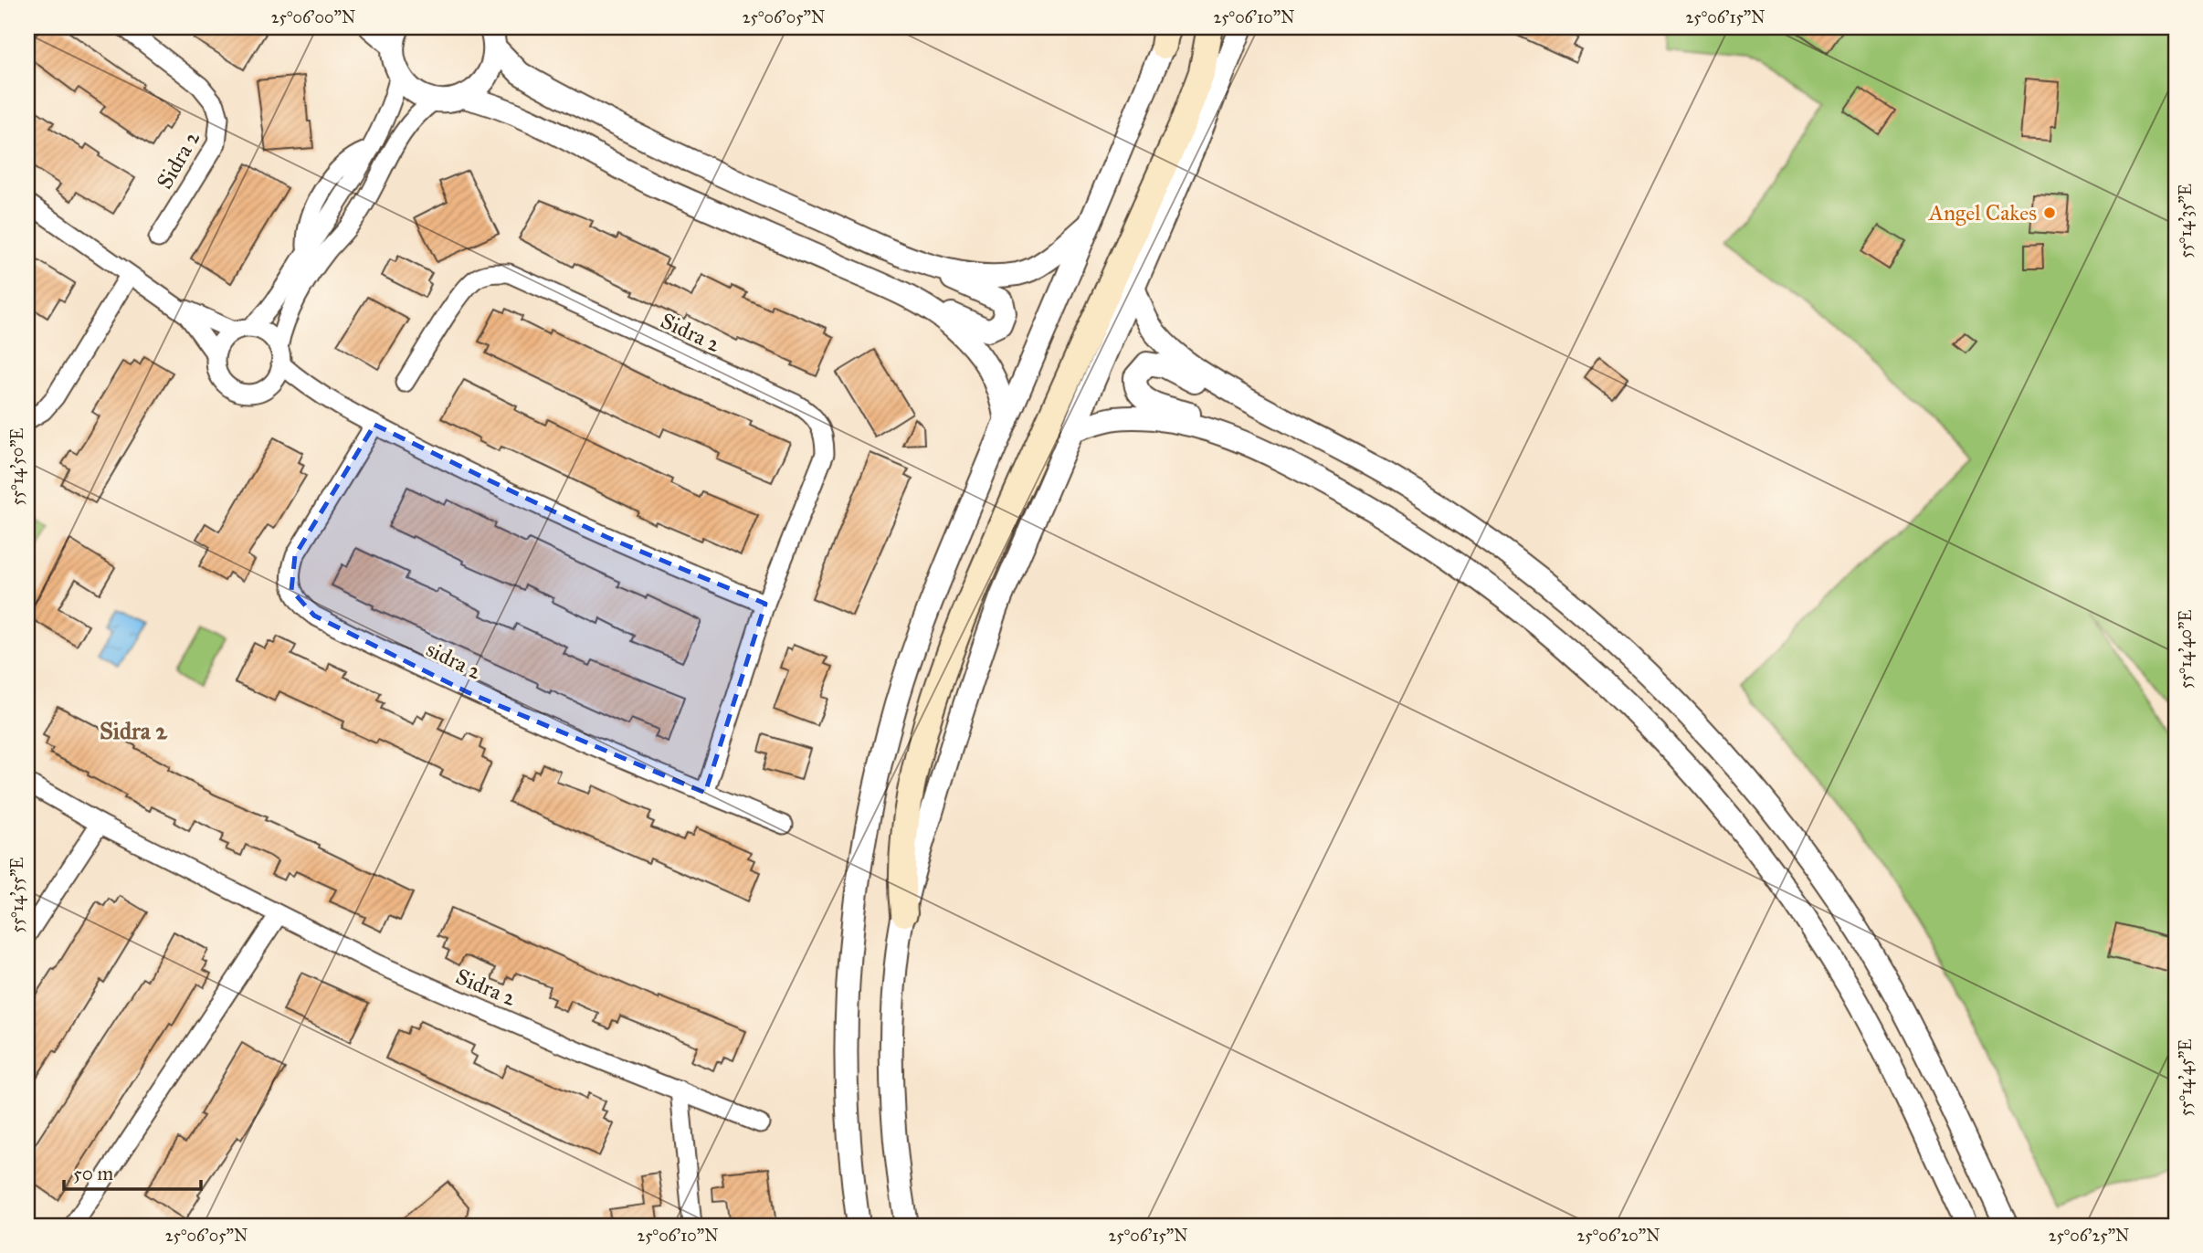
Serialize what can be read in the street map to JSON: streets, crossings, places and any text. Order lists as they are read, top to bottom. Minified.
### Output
{"streets":{"street":["Sidra 2","sidra 2"]},"crossings":[["Sidra 2","sidra 2"]],"districts":["Sidra 2"],"places":["Angel Cakes"],"scale_bar":"50 m","coordinates":["25°06'00\"N","25°06'05\"N","25°06'10\"N","25°06'15\"N","55°14'35\"E","55°14'50\"E","55°14'40\"E","55°14'55\"E","55°14'45\"E","25°06'20\"N","25°06'25\"N"]}
